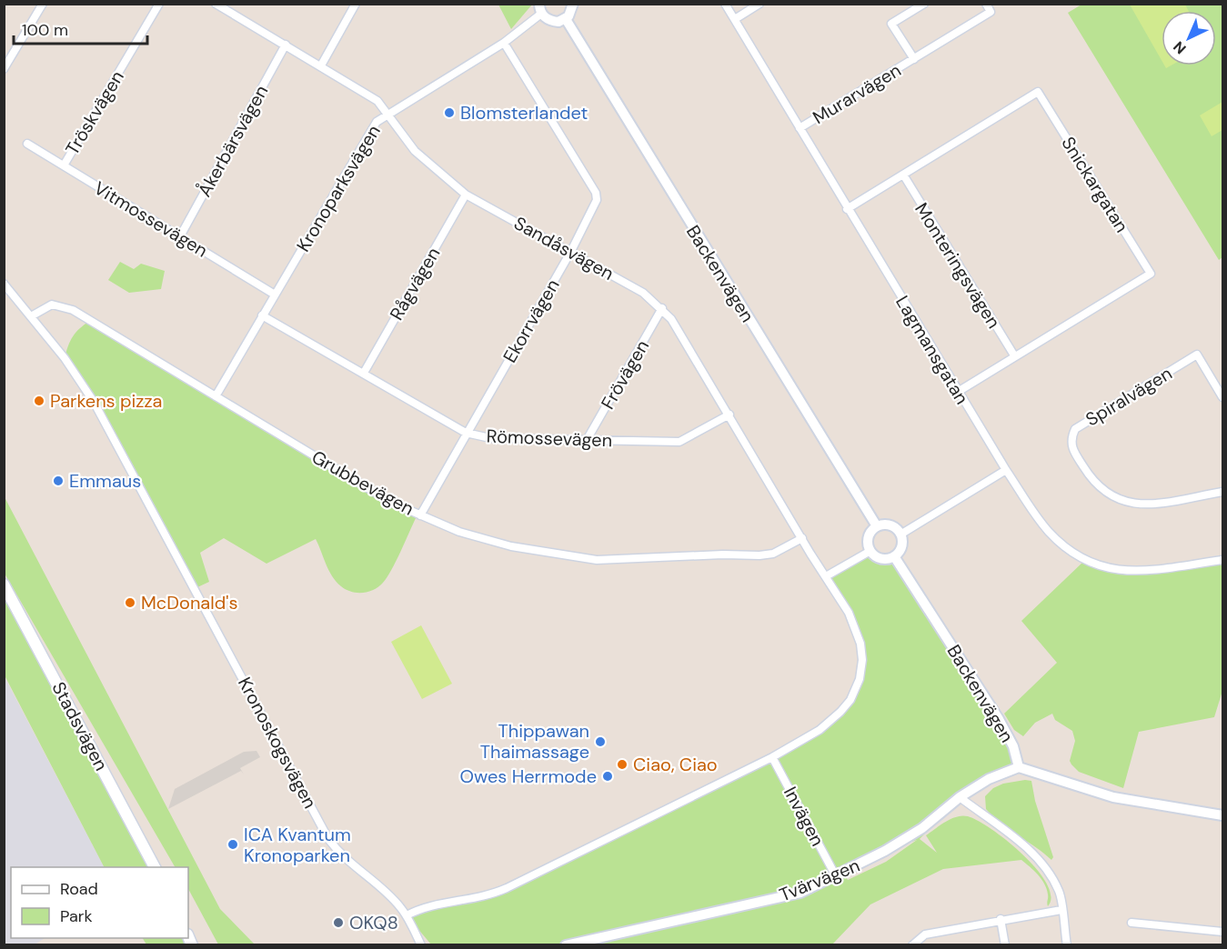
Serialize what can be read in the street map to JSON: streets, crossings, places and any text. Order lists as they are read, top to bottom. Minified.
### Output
{"streets":{"main road":["Stadsvägen"],"street":["Murarvägen","Tröskvägen","Åkerbärsvägen","Snickargatan","Kronoparksvägen","Vitmossevägen","Sandåsvägen","Monteringsvägen","Backenvägen","Rågvägen","Ekorrvägen","Lagmansgatan","Frövägen","Spiralvägen","Römossevägen","Grubbevägen","Kronoskogsvägen","Invägen","Tvärvägen"]},"crossings":[["Murarvägen","Lagmansgatan"],["Tröskvägen","Vitmossevägen"],["Åkerbärsvägen","Vitmossevägen"],["Åkerbärsvägen","Sandåsvägen"],["Snickargatan","Monteringsvägen"],["Snickargatan","Lagmansgatan"],["Kronoparksvägen","Vitmossevägen"],["Kronoparksvägen","Sandåsvägen"],["Kronoparksvägen","Ekorrvägen"],["Kronoparksvägen","Römossevägen"],["Kronoparksvägen","Grubbevägen"],["Sandåsvägen","Rågvägen"],["Sandåsvägen","Ekorrvägen"],["Sandåsvägen","Frövägen"],["Sandåsvägen","Römossevägen"],["Sandåsvägen","Grubbevägen"],["Backenvägen","Tvärvägen"],["Rågvägen","Römossevägen"],["Ekorrvägen","Römossevägen"],["Ekorrvägen","Grubbevägen"],["Frövägen","Römossevägen"],["Grubbevägen","Kronoskogsvägen"],["Invägen","Tvärvägen"]],"places":["Blomsterlandet","Parkens pizza","Emmaus","McDonald's","Thippawan Thaimassage","Ciao, Ciao","Owes Herrmode","ICA Kvantum Kronoparken","OKQ8"],"legend":["Road","Park"],"scale_bar":"100 m","north":"bottom left"}
